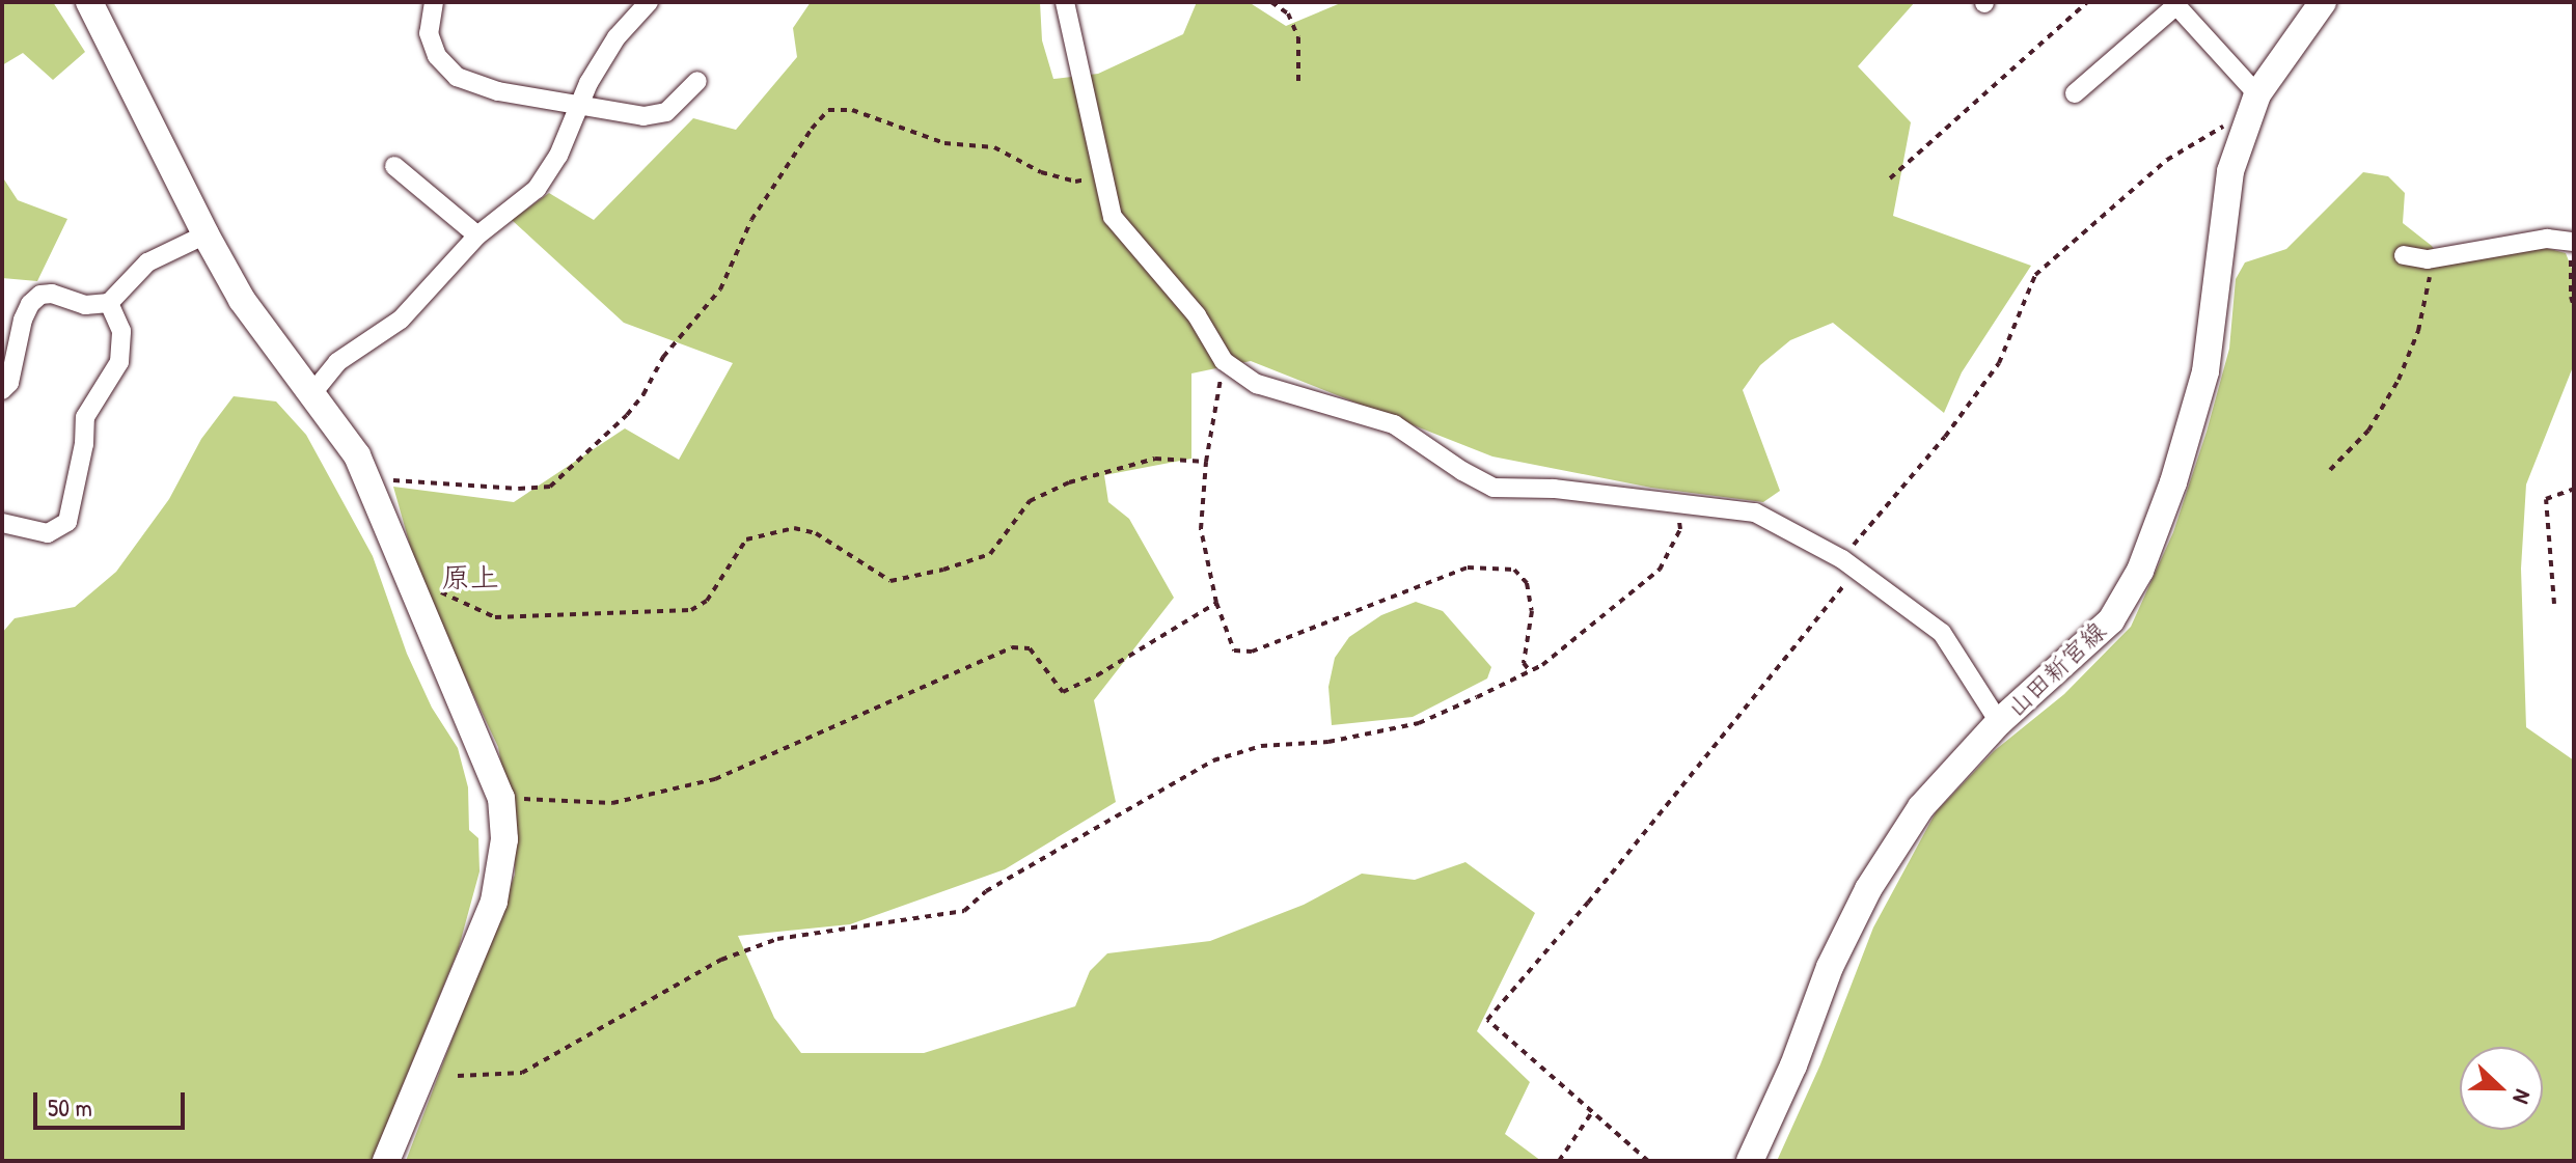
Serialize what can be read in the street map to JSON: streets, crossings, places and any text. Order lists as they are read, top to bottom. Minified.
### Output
{"streets":{"main road":["山田新宮線"]},"districts":["原上"],"scale_bar":"50 m","north":"right"}
